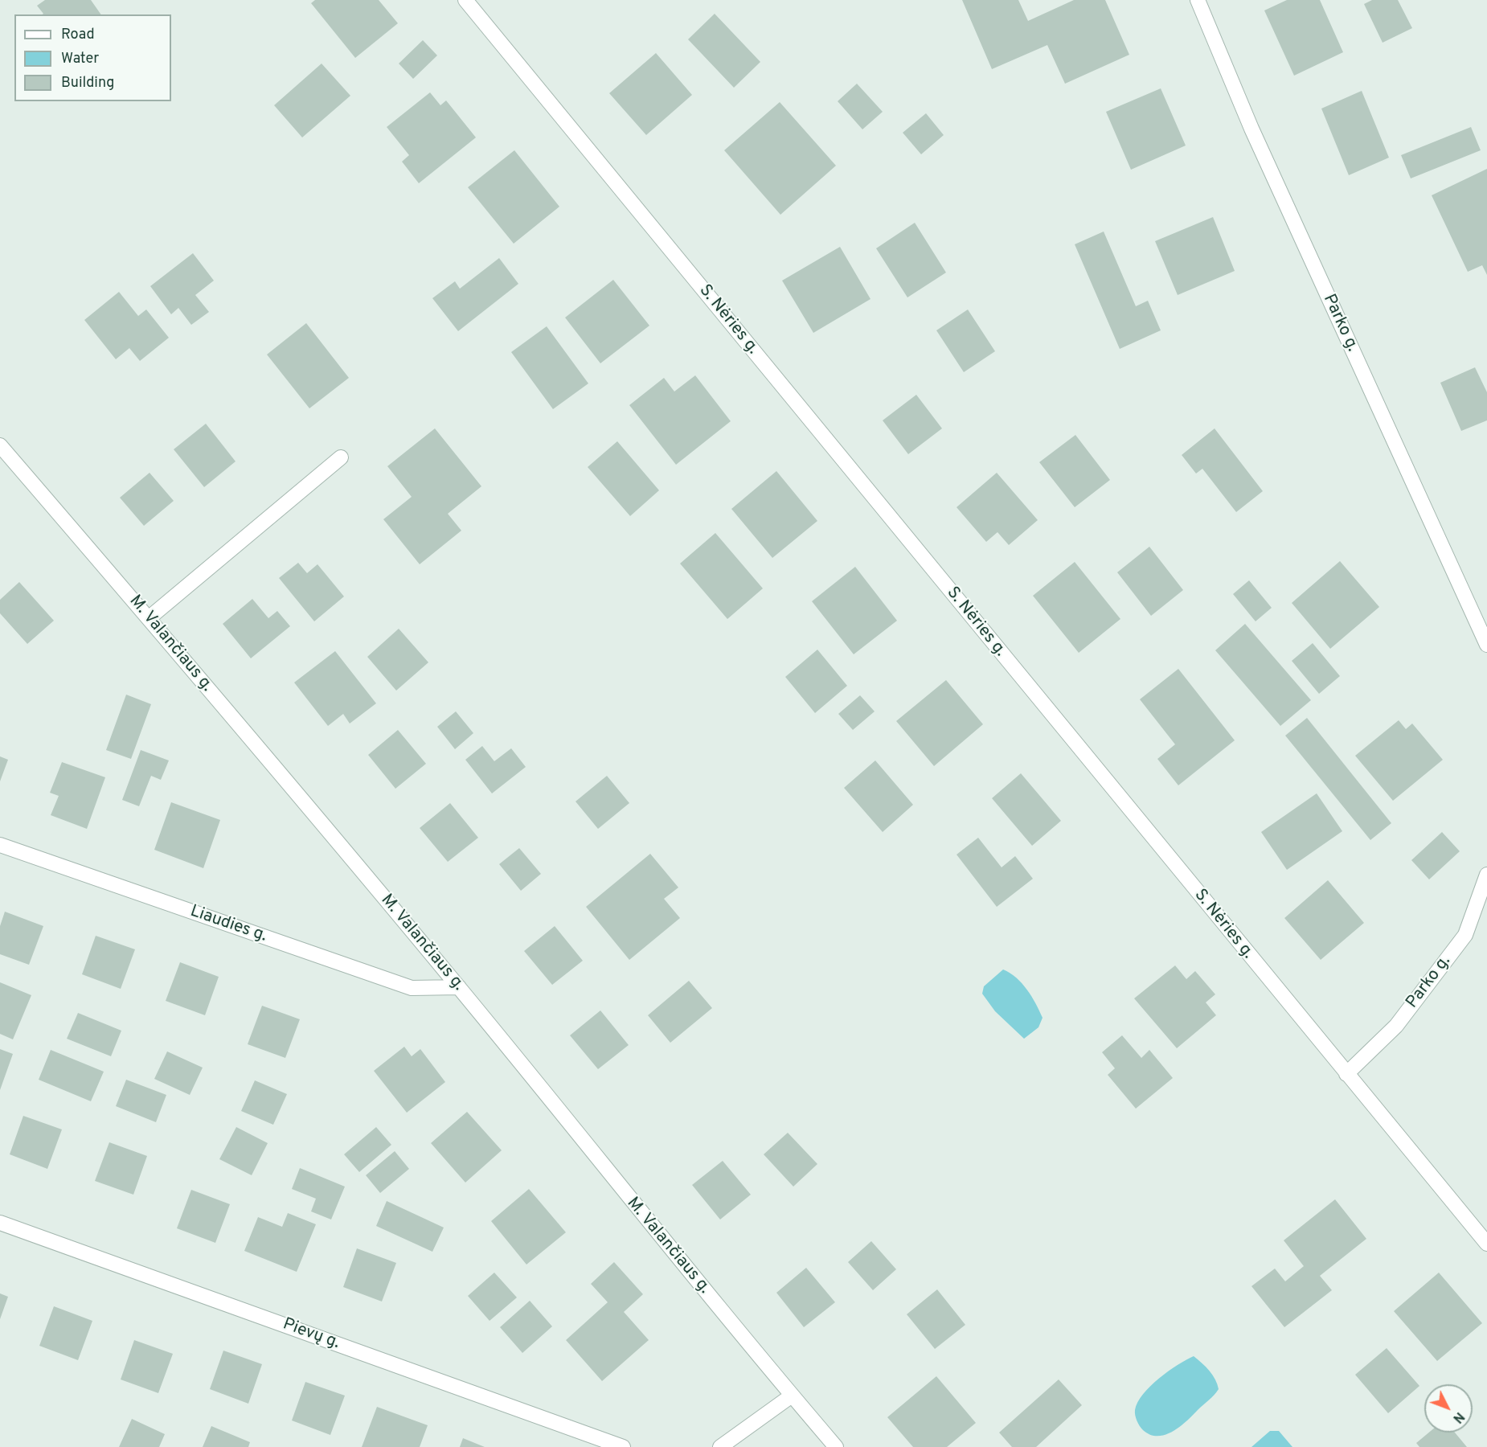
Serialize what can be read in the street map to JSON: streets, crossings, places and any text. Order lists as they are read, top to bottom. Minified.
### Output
{"streets":{"street":["S. Nėries g.","Parko g.","M. Valančiaus g.","Liaudies g.","Pievų g."]},"crossings":[["S. Nėries g.","Parko g."],["M. Valančiaus g.","Liaudies g."]],"legend":["Road","Water","Building"],"north":"bottom right"}
